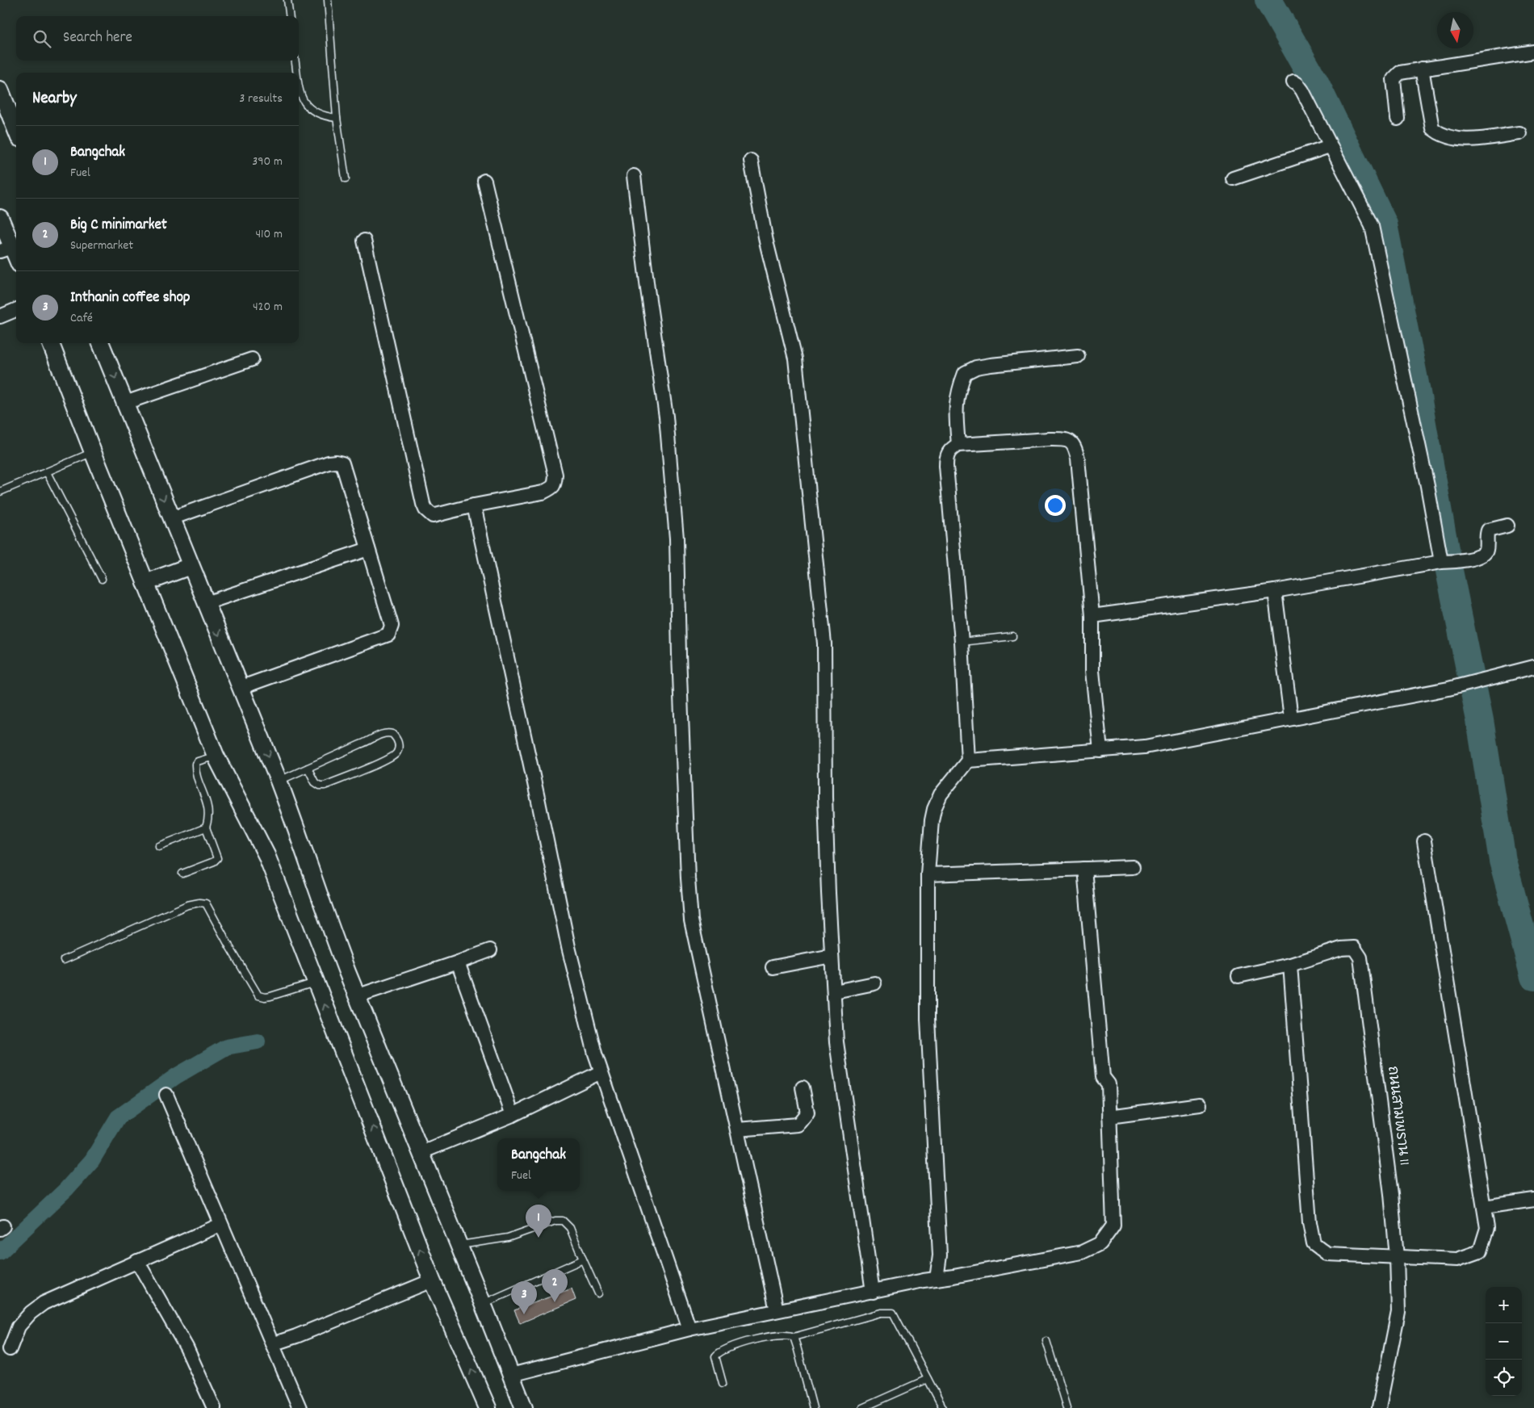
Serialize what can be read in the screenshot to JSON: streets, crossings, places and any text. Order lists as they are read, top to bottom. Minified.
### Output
{"streets":{"street":["ถนนสามพราน 11"]},"north":"bottom","page":{"search":"Search here","heading":["Nearby","3 results"],"list":[{"mark":"1","name":"Bangchak","note":"Fuel","value":"390 m"},{"mark":"2","name":"Big C minimarket","note":"Supermarket","value":"410 m"},{"mark":"3","name":"Inthanin coffee shop","note":"Café","value":"420 m"}],"popup":["Bangchak","Fuel"],"pins":["1","2","3"],"map_buttons":["+","−"]}}
